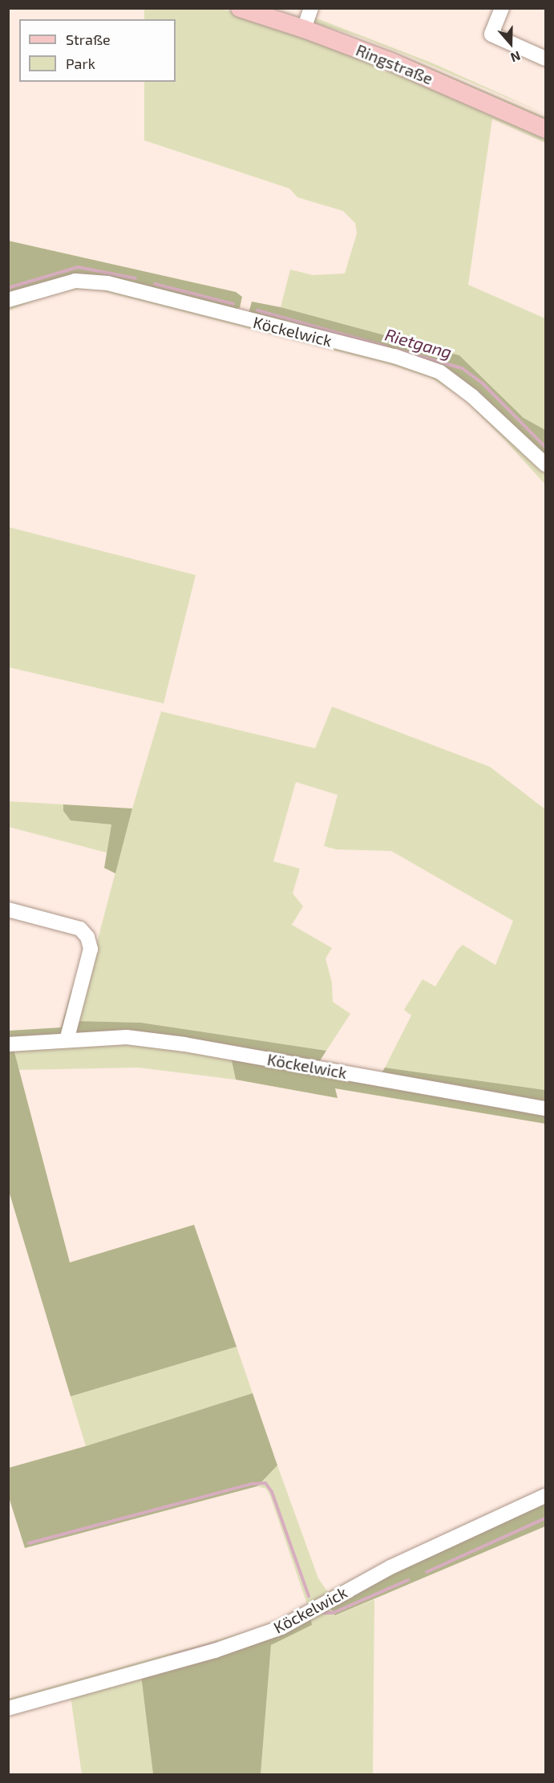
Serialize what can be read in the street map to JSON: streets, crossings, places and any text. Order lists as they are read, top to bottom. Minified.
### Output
{"streets":{"main road":["Ringstraße"],"street":["Köckelwick"]},"water":["Rietgang"],"legend":["Straße","Park"],"north":"bottom"}
